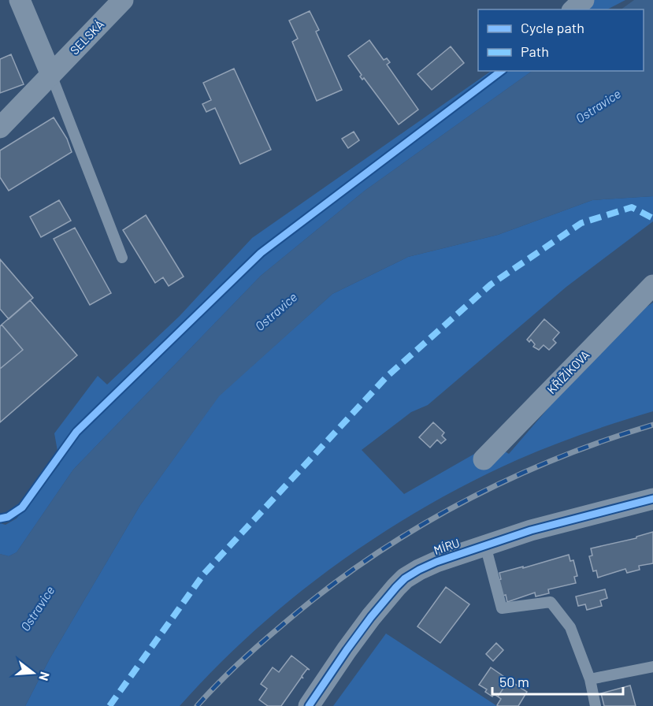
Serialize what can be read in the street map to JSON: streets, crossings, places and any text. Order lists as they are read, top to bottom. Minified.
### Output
{"streets":{"street":["SELSKÁ","KŘIŽÍKOVA","MÍRU"]},"water":["Ostravice"],"legend":["Cycle path","Path"],"scale_bar":"50 m","north":"right"}
